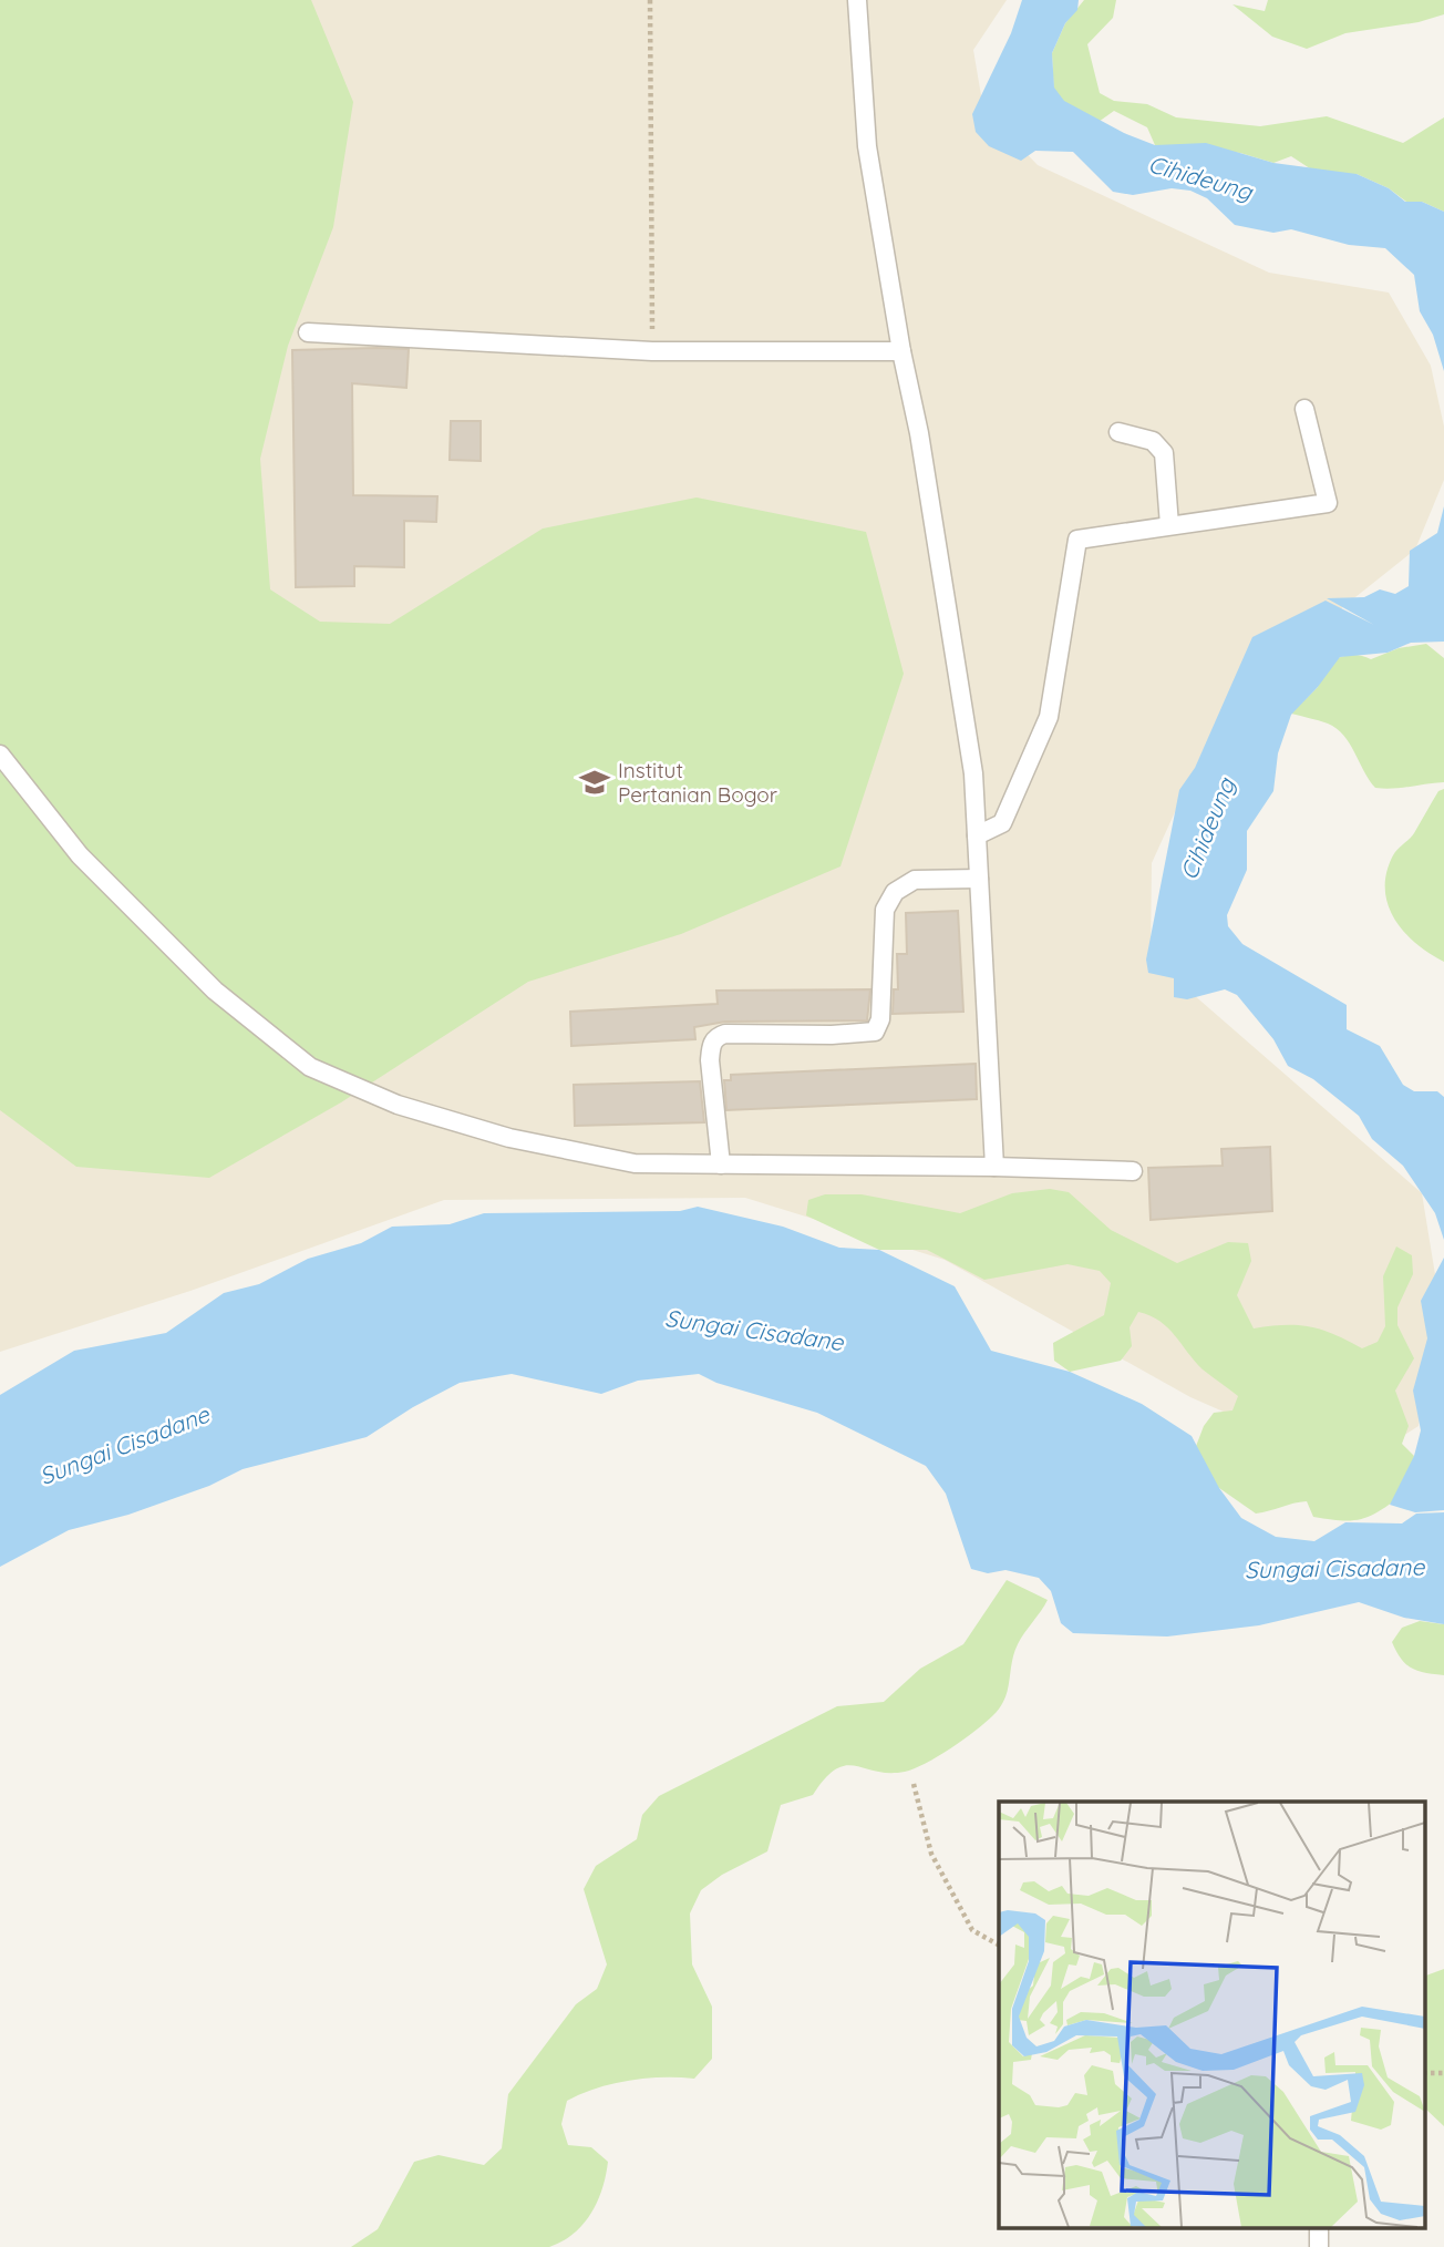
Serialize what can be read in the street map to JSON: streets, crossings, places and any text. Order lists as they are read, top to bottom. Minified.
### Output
{"water":["Cihideung","Sungai Cisadane"],"places":{"school or university":["Institut Pertanian Bogor"]}}
